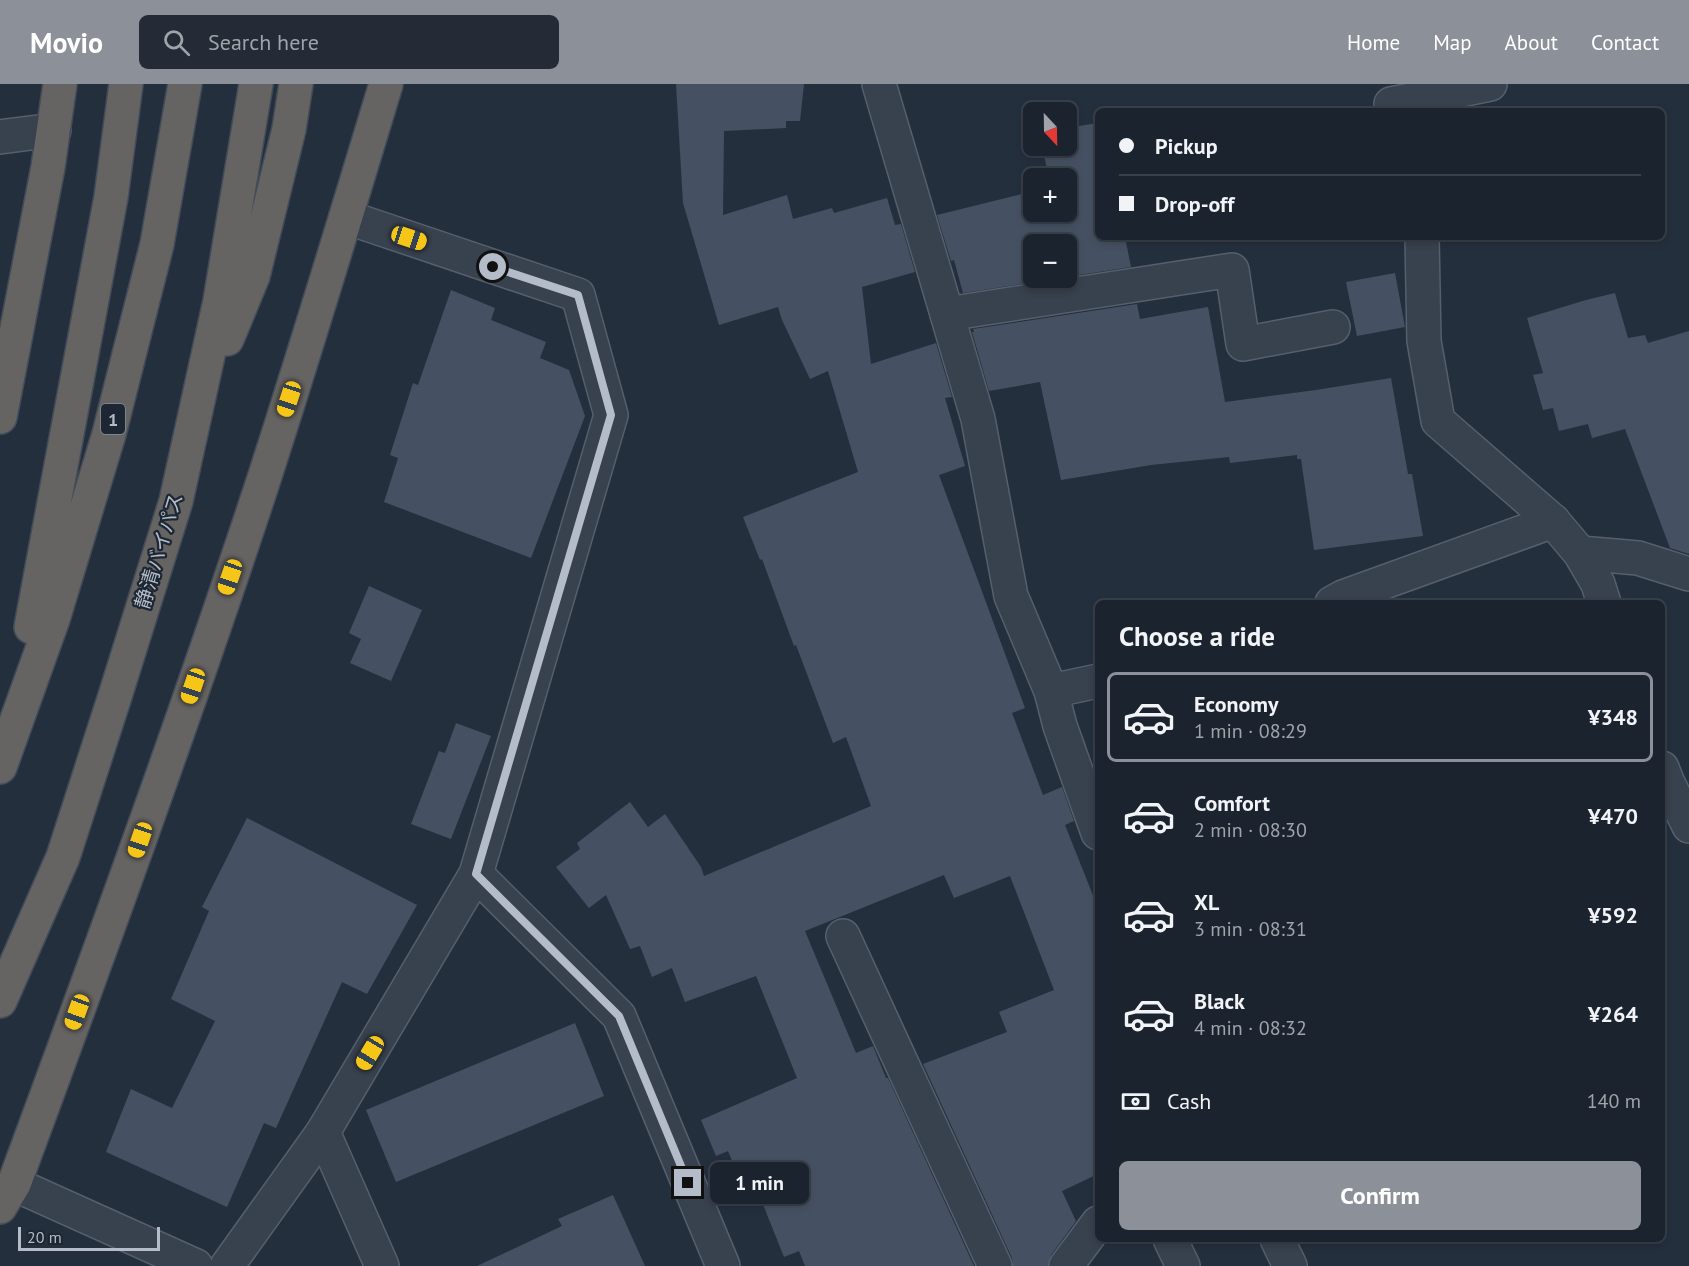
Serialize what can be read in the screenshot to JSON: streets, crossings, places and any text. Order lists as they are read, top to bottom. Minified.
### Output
{"streets":{"highway":["1","静清バイパス"]},"scale_bar":"20 m","north":"bottom","page":{"header":"Movio","search":"Search here","nav":["Home","Map","About","Contact"],"map_buttons":["+","−"],"banner":["Pickup","Drop-off"],"heading":"Choose a ride","list":[{"name":"Economy","note":"1 min · 08:29","value":"¥348"},{"name":"Comfort","note":"2 min · 08:30","value":"¥470"},{"name":"XL","note":"3 min · 08:31","value":"¥592"},{"name":"Black","note":"4 min · 08:32","value":"¥264"}],"pay":["Cash","140 m"],"buttons":"Confirm","bubble":"1 min","scale":"20 m"}}
